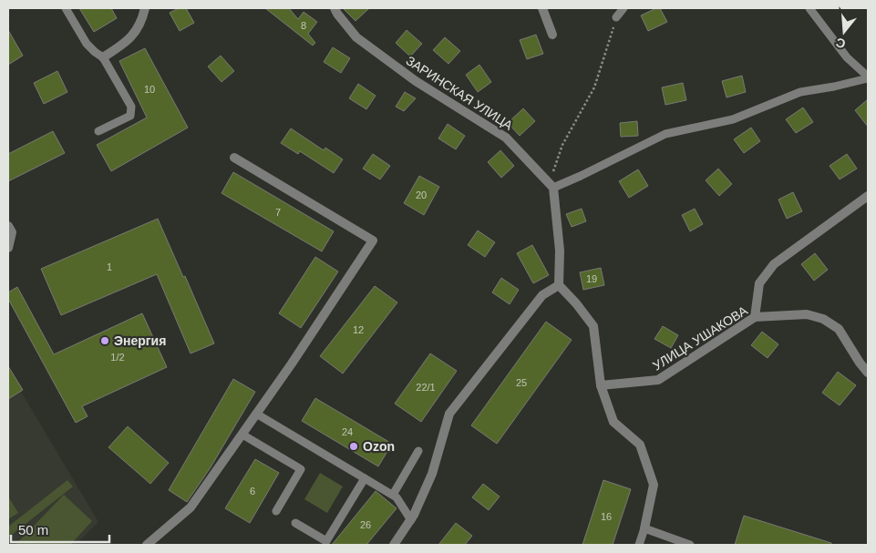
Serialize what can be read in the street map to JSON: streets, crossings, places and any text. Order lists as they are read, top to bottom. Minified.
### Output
{"streets":{"street":["ЗАРИНСКАЯ УЛИЦА","УЛИЦА УШАКОВА"]},"places":["Энергия","Ozon"],"house_numbers":["8","10","20","7","1","19","12","1/2","25","22/1","24","6","16","26"],"scale_bar":"50 m","north":"bottom"}
